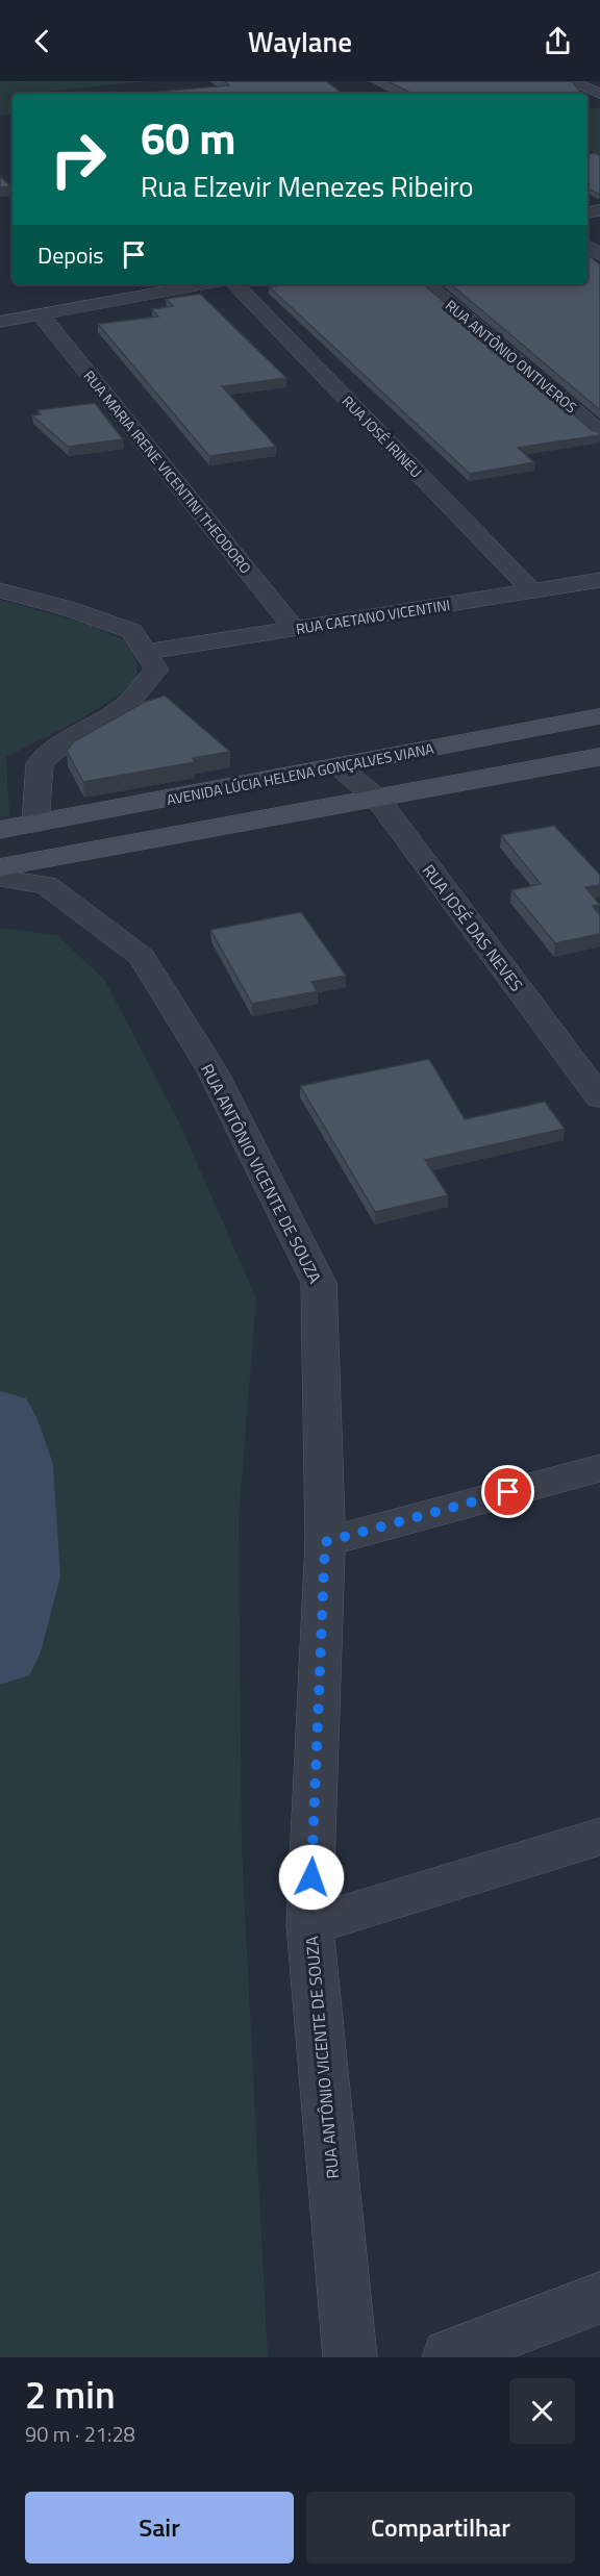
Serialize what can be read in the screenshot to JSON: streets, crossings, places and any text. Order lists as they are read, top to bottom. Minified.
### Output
{"streets":{"street":["RUA ANTÔNIO ONTIVEROS","RUA JOSÉ IRINEU","RUA MARIA IRENE VICENTINI THEODORO","RUA CAETANO VICENTINI","AVENIDA LÚCIA HELENA GONÇALVES VIANA","RUA JOSÉ DAS NEVES","RUA ANTÔNIO VICENTE DE SOUZA"]},"crossings":[["RUA JOSÉ IRINEU","RUA CAETANO VICENTINI"],["RUA MARIA IRENE VICENTINI THEODORO","RUA CAETANO VICENTINI"],["AVENIDA LÚCIA HELENA GONÇALVES VIANA","RUA JOSÉ DAS NEVES"]],"page":{"header":"Waylane","turn":["60 m","Rua Elzevir Menezes Ribeiro"],"then":"Depois","heading":["2 min","90 m · 21:28"],"buttons":["Sair","Compartilhar"]}}
